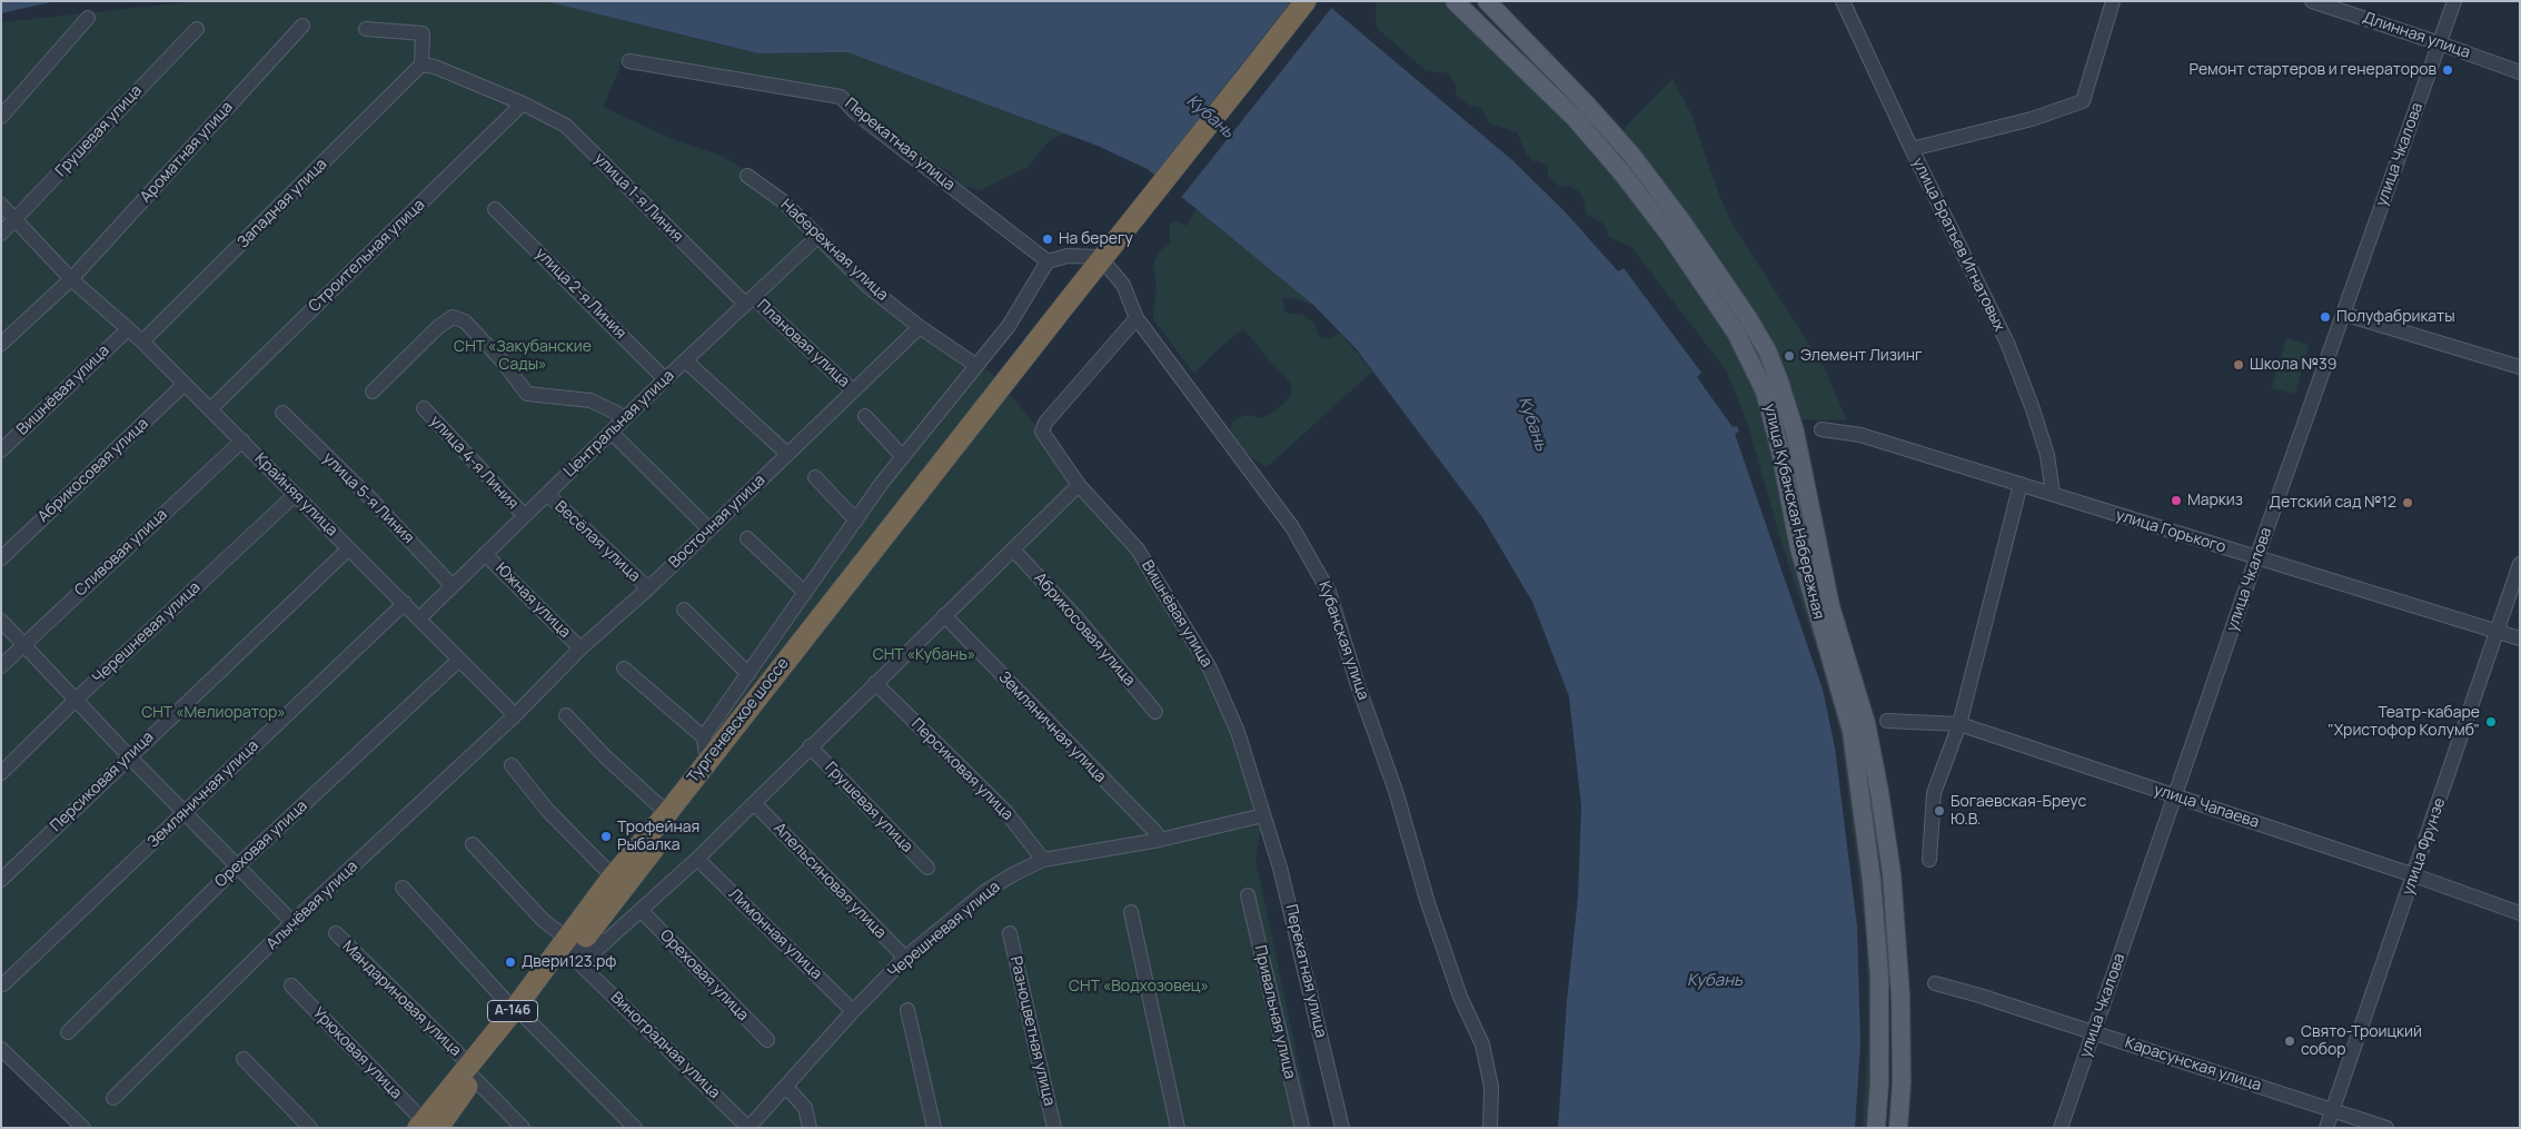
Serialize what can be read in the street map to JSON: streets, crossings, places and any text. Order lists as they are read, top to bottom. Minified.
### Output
{"streets":{"highway":["Тургеневское шоссе","А-146"],"main road":["улица Кубанская Набережная"],"street":["Длинная улица","Грушевая улица","Перекатная улица","Ароматная улица","улица Чкалова","улица 1-я Линия","Западная улица","улица Братьев Игнатовых","Набережная улица","Строительная улица","улица 2-я Линия","Плановая улица","Вишнёвая улица","Центральная улица","улица 4-я Линия","Абрикосовая улица","Крайняя улица","улица 5-я Линия","Восточная улица","улица Горького","Весёлая улица","Сливовая улица","Южная улица","Черешневая улица","Кубанская улица","Земляничная улица","Персиковая улица","улица Чапаева","Ореховая улица","улица Фрунзе","Апельсиновая улица","Алычёвая улица","Лимонная улица","Мандариновая улица","Привальная улица","Разноцветная улица","Виноградная улица","Урюковая улица","Карасунская улица"]},"crossings":[["Длинная улица","улица Чкалова"],["Грушевая улица","Крайняя улица"],["Перекатная улица","Вишнёвая улица"],["Перекатная улица","Черешневая улица"],["Перекатная улица","Кубанская улица"],["Ароматная улица","Крайняя улица"],["улица Чкалова","улица Горького"],["улица Чкалова","улица Чапаева"],["улица Чкалова","Карасунская улица"],["улица 1-я Линия","Западная улица"],["улица 1-я Линия","Строительная улица"],["улица 1-я Линия","Плановая улица"],["улица 1-я Линия","Центральная улица"],["Западная улица","Крайняя улица"],["улица Братьев Игнатовых","улица Горького"],["Набережная улица","Центральная улица"],["Набережная улица","Восточная улица"],["Строительная улица","Крайняя улица"],["улица 2-я Линия","Центральная улица"],["Плановая улица","Центральная улица"],["Плановая улица","Восточная улица"],["Вишнёвая улица","Крайняя улица"],["Вишнёвая улица","Черешневая улица"],["Вишнёвая улица","Кубанская улица"],["Центральная улица","улица 4-я Линия"],["Центральная улица","Крайняя улица"],["Центральная улица","улица 5-я Линия"],["Центральная улица","Весёлая улица"],["Центральная улица","Южная улица"],["Абрикосовая улица","Крайняя улица"],["Крайняя улица","Восточная улица"],["Крайняя улица","Сливовая улица"],["Крайняя улица","Черешневая улица"],["Крайняя улица","Земляничная улица"],["Крайняя улица","Персиковая улица"],["Крайняя улица","Ореховая улица"],["Крайняя улица","Алычёвая улица"],["Восточная улица","Весёлая улица"],["Восточная улица","Южная улица"],["Восточная улица","Алычёвая улица"],["улица Горького","улица Фрунзе"],["Черешневая улица","Земляничная улица"],["Черешневая улица","Персиковая улица"],["Черешневая улица","Апельсиновая улица"],["Черешневая улица","Лимонная улица"],["Черешневая улица","Виноградная улица"],["Тургеневское шоссе","Мандариновая улица"],["Тургеневское шоссе","Виноградная улица"],["Тургеневское шоссе","Урюковая улица"],["улица Чапаева","улица Фрунзе"],["улица Фрунзе","Карасунская улица"]],"water":["Кубань"],"parks":["СНТ «Закубанские Сады»","СНТ «Кубань»","СНТ «Мелиоратор»","СНТ «Водхозовец»"],"places":["Ремонт стартеров и генераторов","На берегу","Полуфабрикаты","Элемент Лизинг","Школа №39","Маркиз","Детский сад №12","Театр-кабаре \"Христофор Колумб\"","Богаевская-Бреус Ю.В.","Трофейная Рыбалка","Двери123.рф","Свято-Троицкий собор"]}
